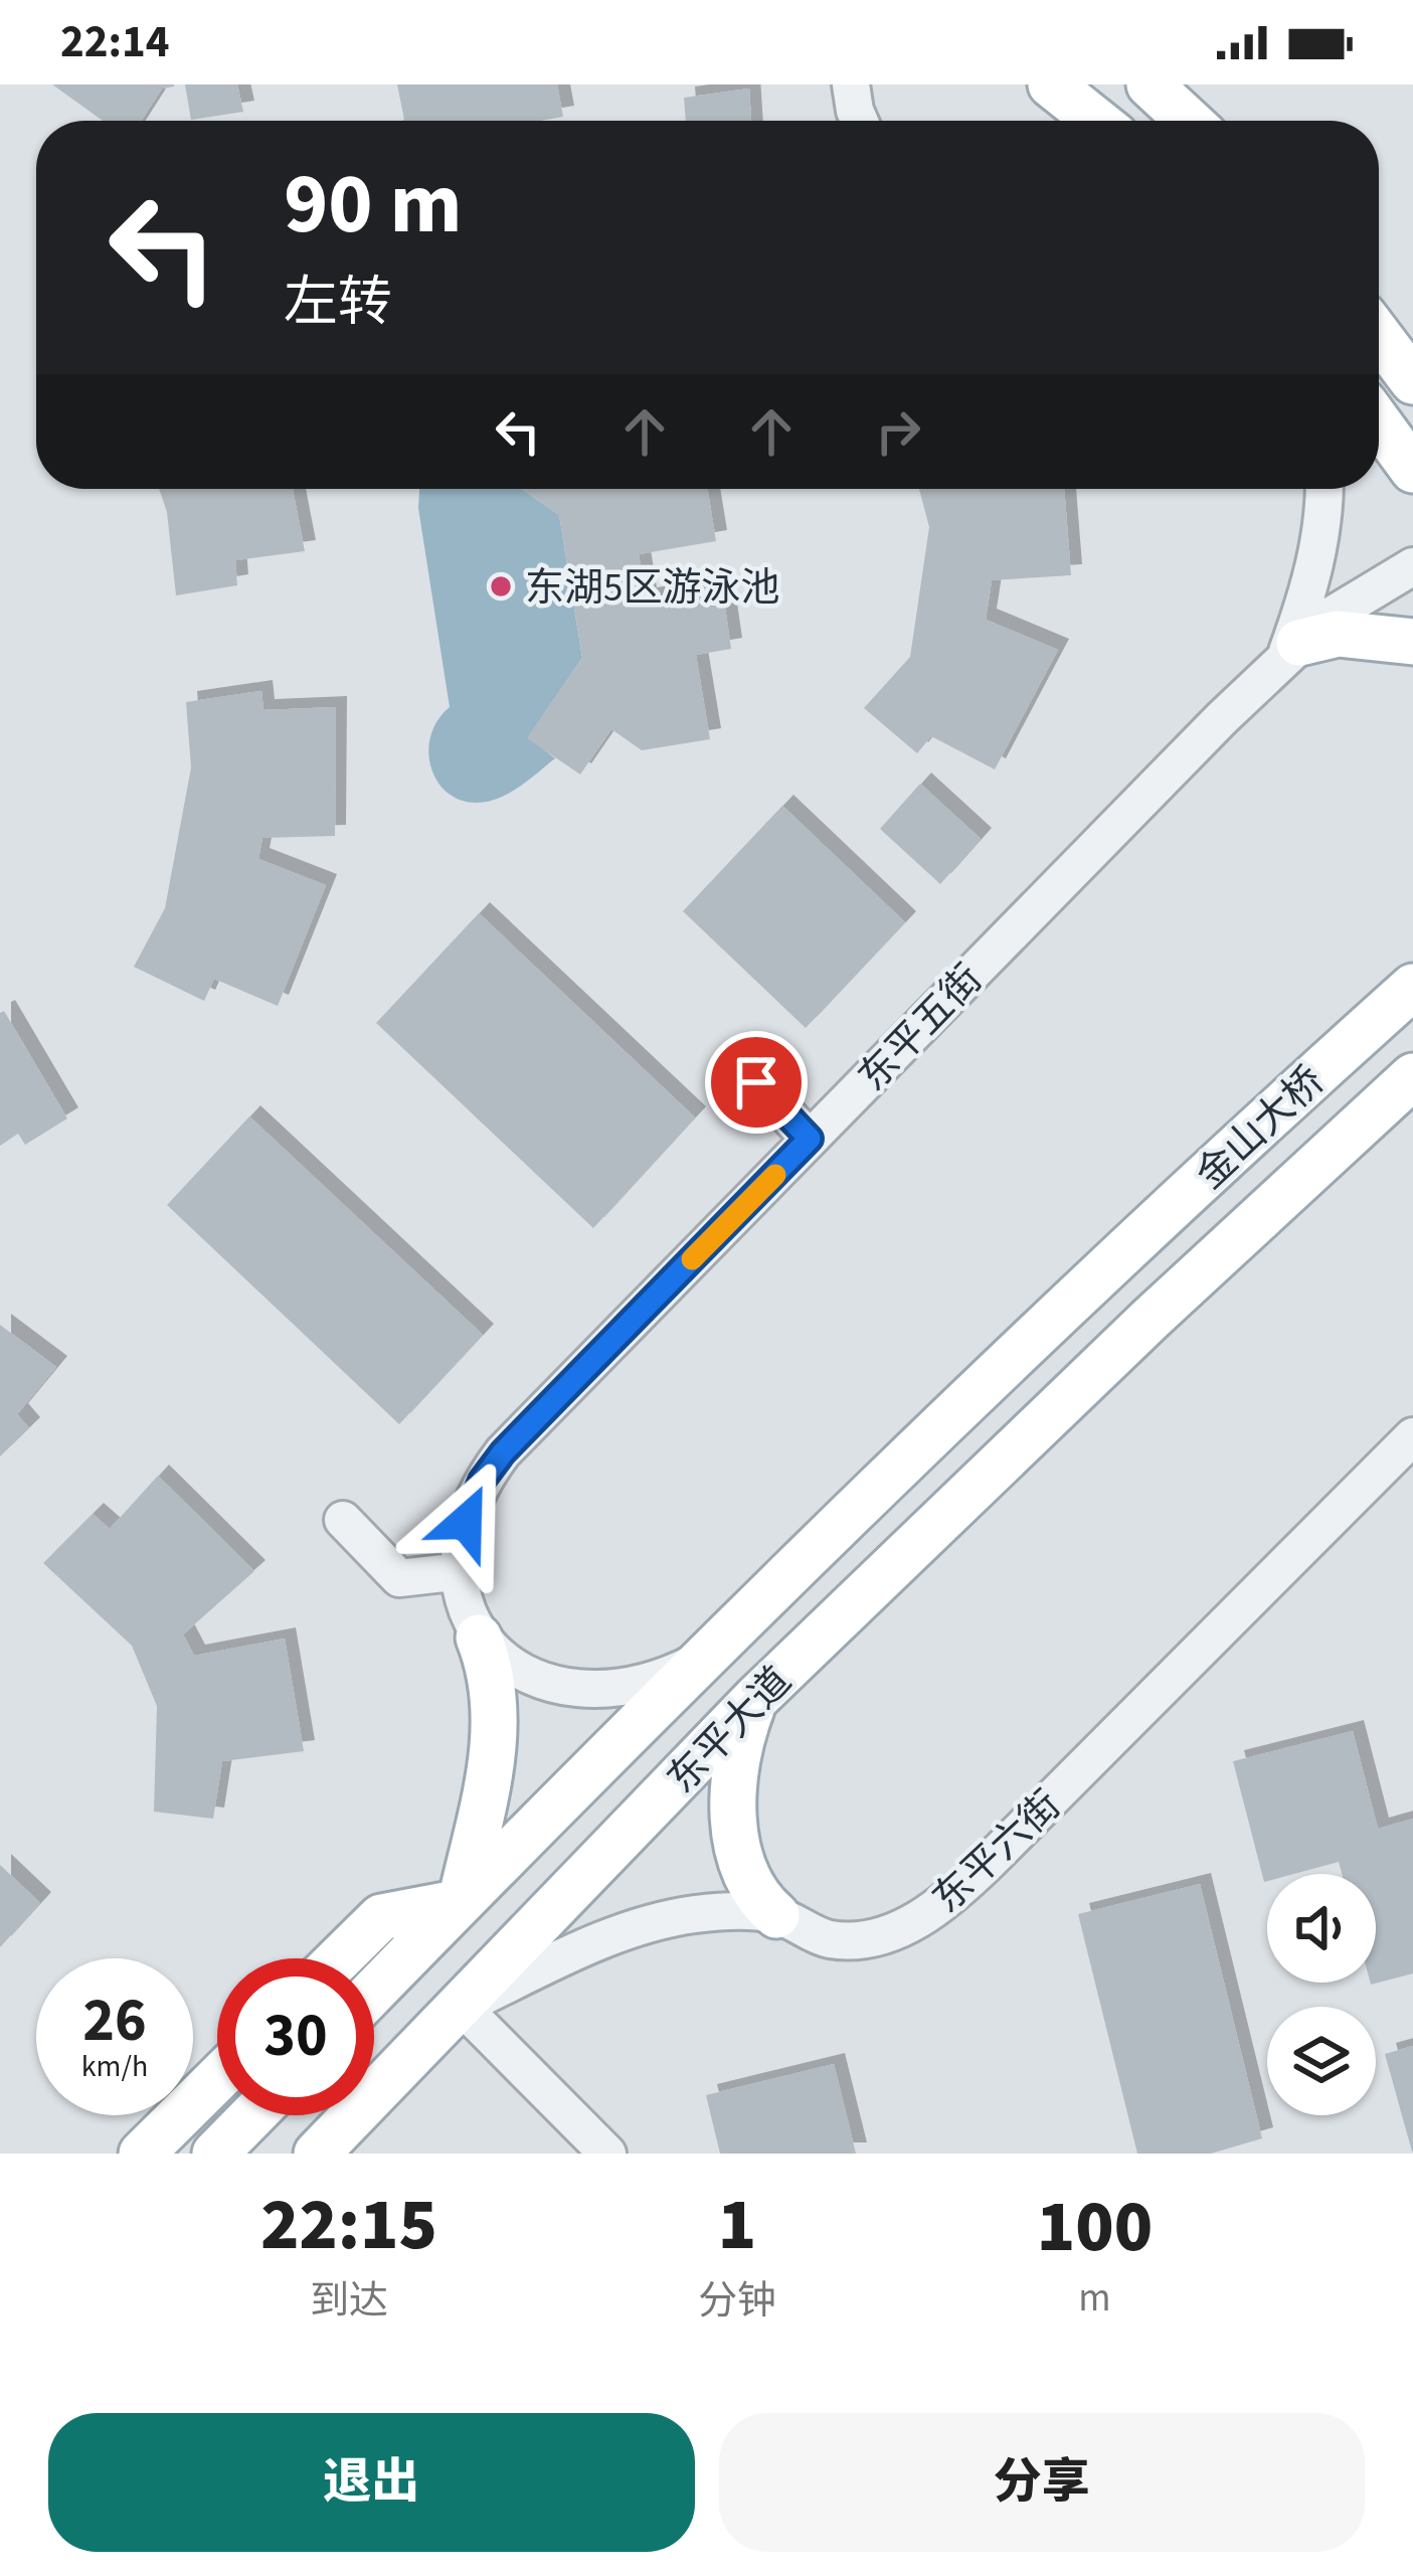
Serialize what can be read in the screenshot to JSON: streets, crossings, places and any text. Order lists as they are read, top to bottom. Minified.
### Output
{"streets":{"main road":["金山大桥","东平大道"],"street":["东平五街","东平六街"]},"crossings":[["金山大桥","东平大道"],["东平大道","东平六街"]],"places":["东湖5区游泳池"],"page":{"status":"22:14","turn":["90 m","左转"],"speed":"26 km/h","limit":"30","eta":["22:15","到达","1","分钟","100","m"],"buttons":["退出","分享"]}}
